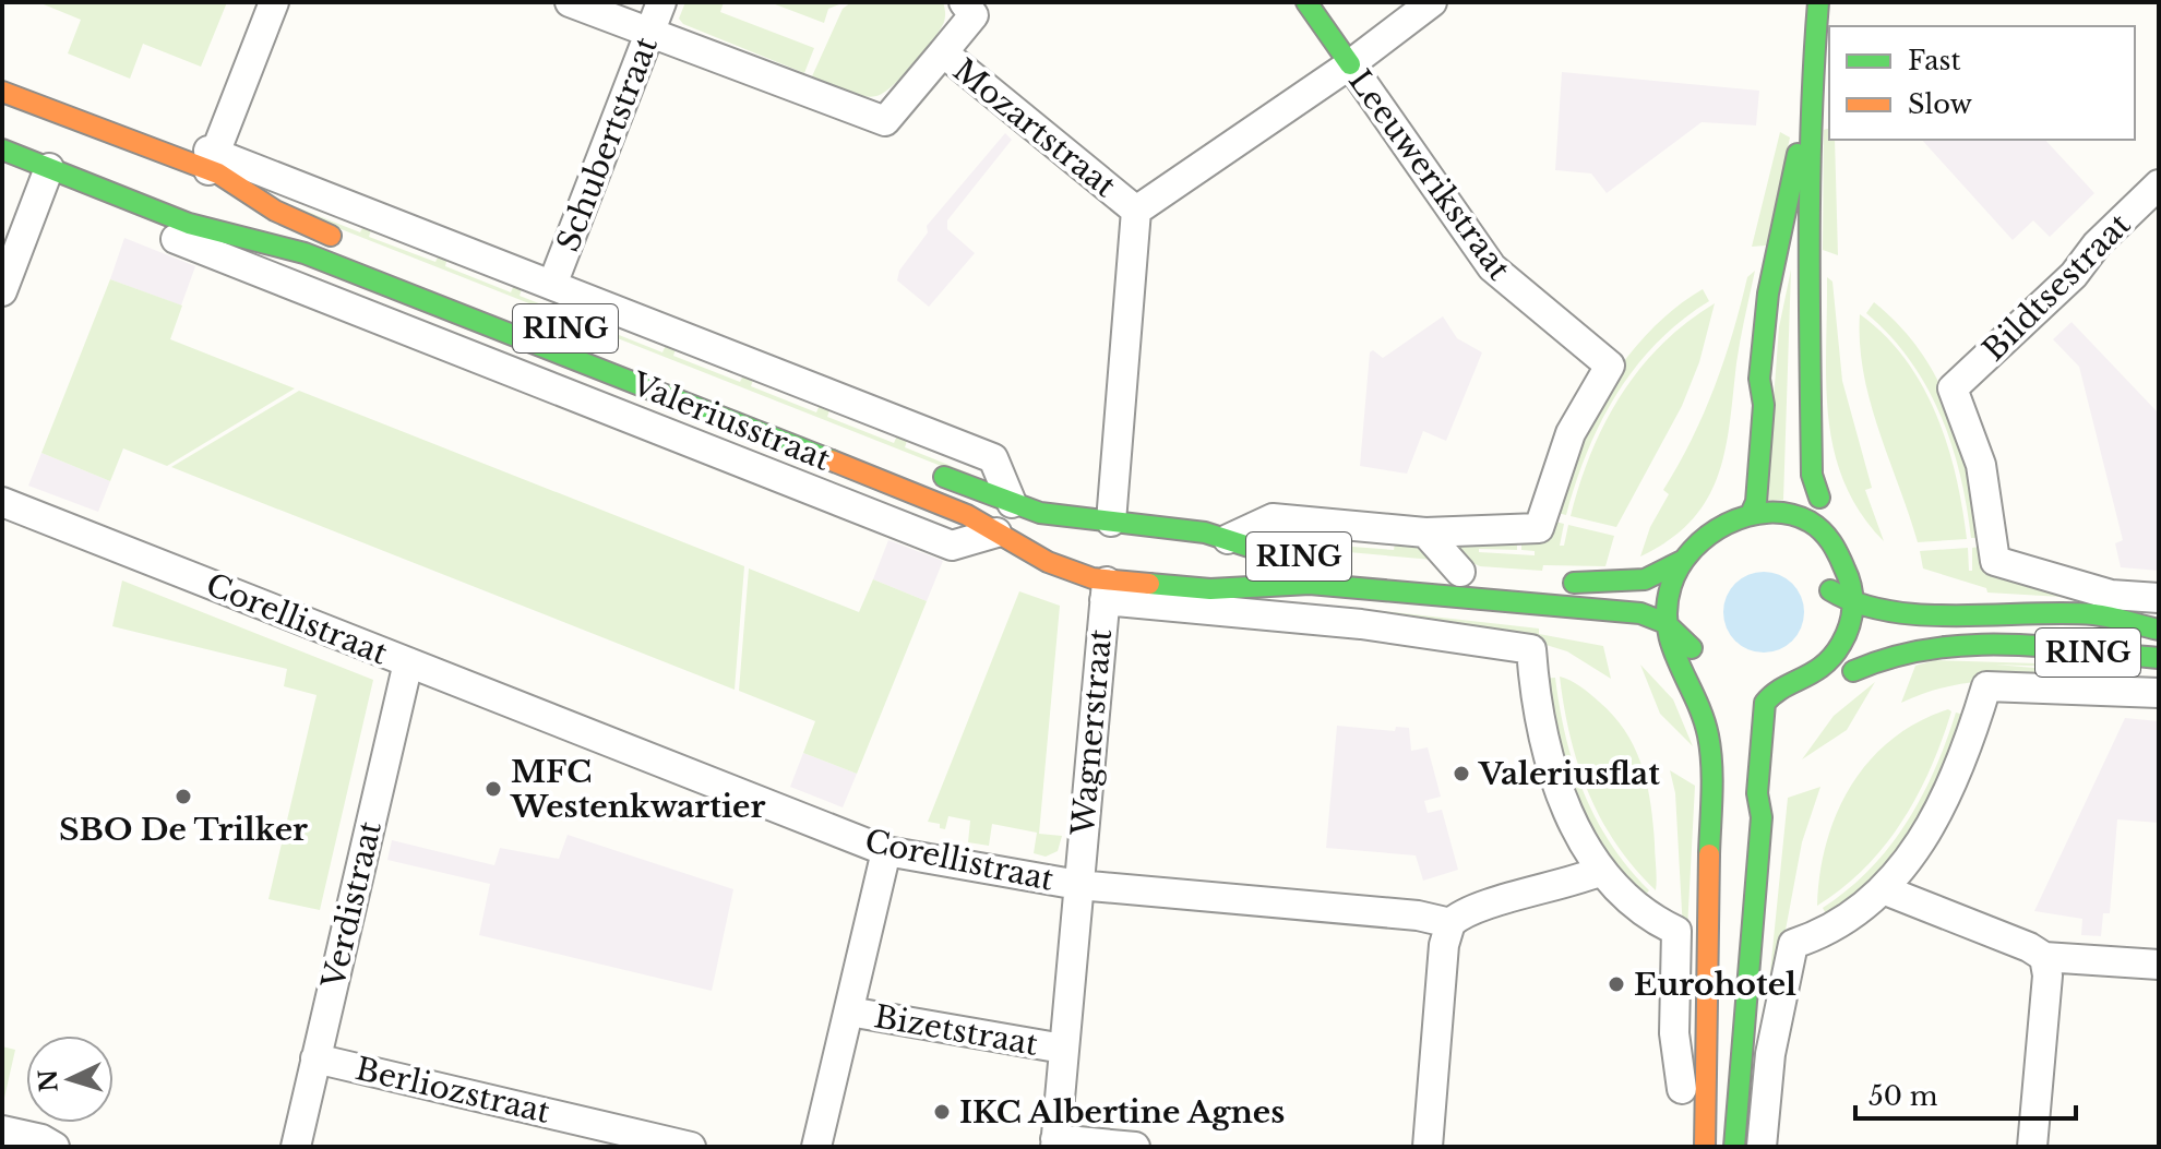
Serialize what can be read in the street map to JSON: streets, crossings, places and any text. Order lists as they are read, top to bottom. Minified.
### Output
{"streets":{"main road":["Leeuwerikstraat","RING","Valeriusstraat"],"street":["Mozartstraat","Schubertstraat","Bildtsestraat","Corellistraat","Wagnerstraat","Verdistraat","Bizetstraat","Berliozstraat"]},"crossings":[["Schubertstraat","Valeriusstraat"],["RING","Valeriusstraat"],["RING","Wagnerstraat"],["Valeriusstraat","Wagnerstraat"],["Corellistraat","Wagnerstraat"],["Corellistraat","Verdistraat"],["Wagnerstraat","Bizetstraat"],["Verdistraat","Berliozstraat"]],"places":["Valeriusflat","MFC Westenkwartier","SBO De Trilker","Eurohotel","IKC Albertine Agnes"],"legend":["Fast","Slow"],"scale_bar":"50 m","north":"left"}
